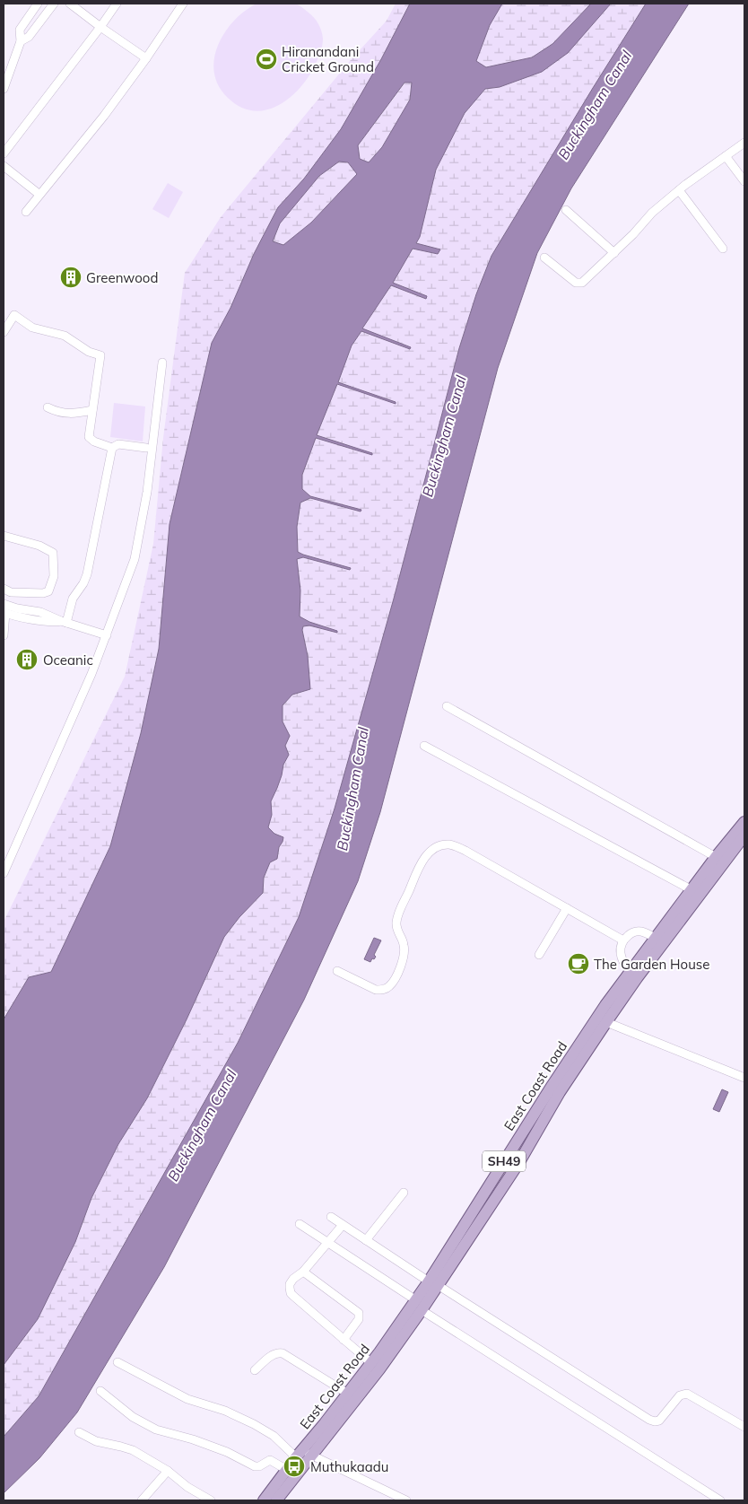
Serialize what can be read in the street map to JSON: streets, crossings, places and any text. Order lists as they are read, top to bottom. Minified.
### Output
{"streets":{"main road":["East Coast Road","SH49"]},"water":["Buckingham Canal"],"places":{"sports":["Hiranandani Cricket Ground"],"building":["Greenwood","Oceanic"],"cafe":["The Garden House"],"bus stop":["Muthukaadu"]}}
